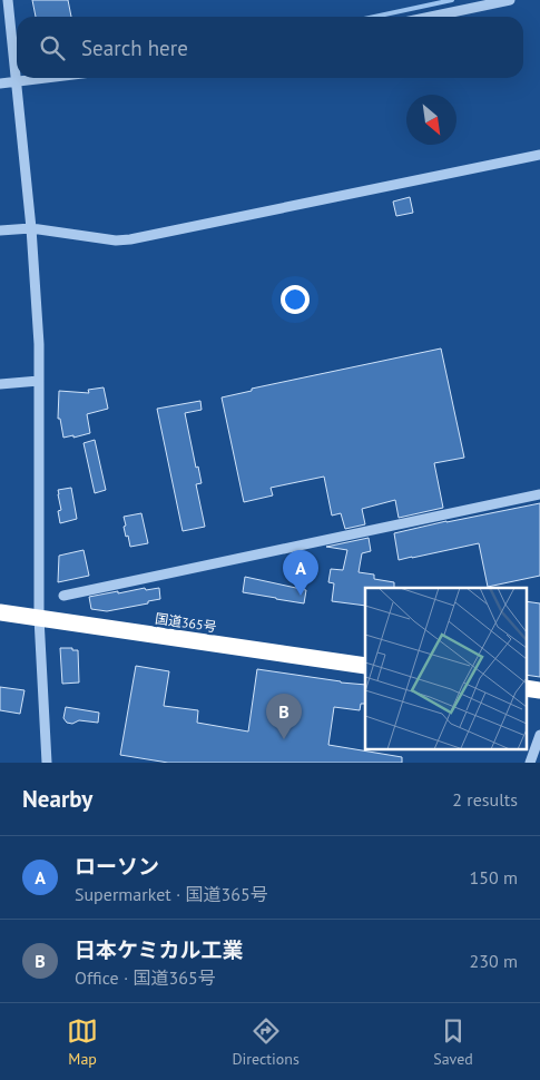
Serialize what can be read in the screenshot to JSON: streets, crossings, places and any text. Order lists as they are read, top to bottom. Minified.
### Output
{"streets":{"highway":["国道365号"]},"north":"bottom right","page":{"search":"Search here","pins":["A","B"],"heading":["Nearby","2 results"],"list":[{"mark":"A","name":"ローソン","note":"Supermarket · 国道365号","value":"150 m"},{"mark":"B","name":"日本ケミカル工業","note":"Office · 国道365号","value":"230 m"}],"nav":["Map","Directions","Saved"]}}
